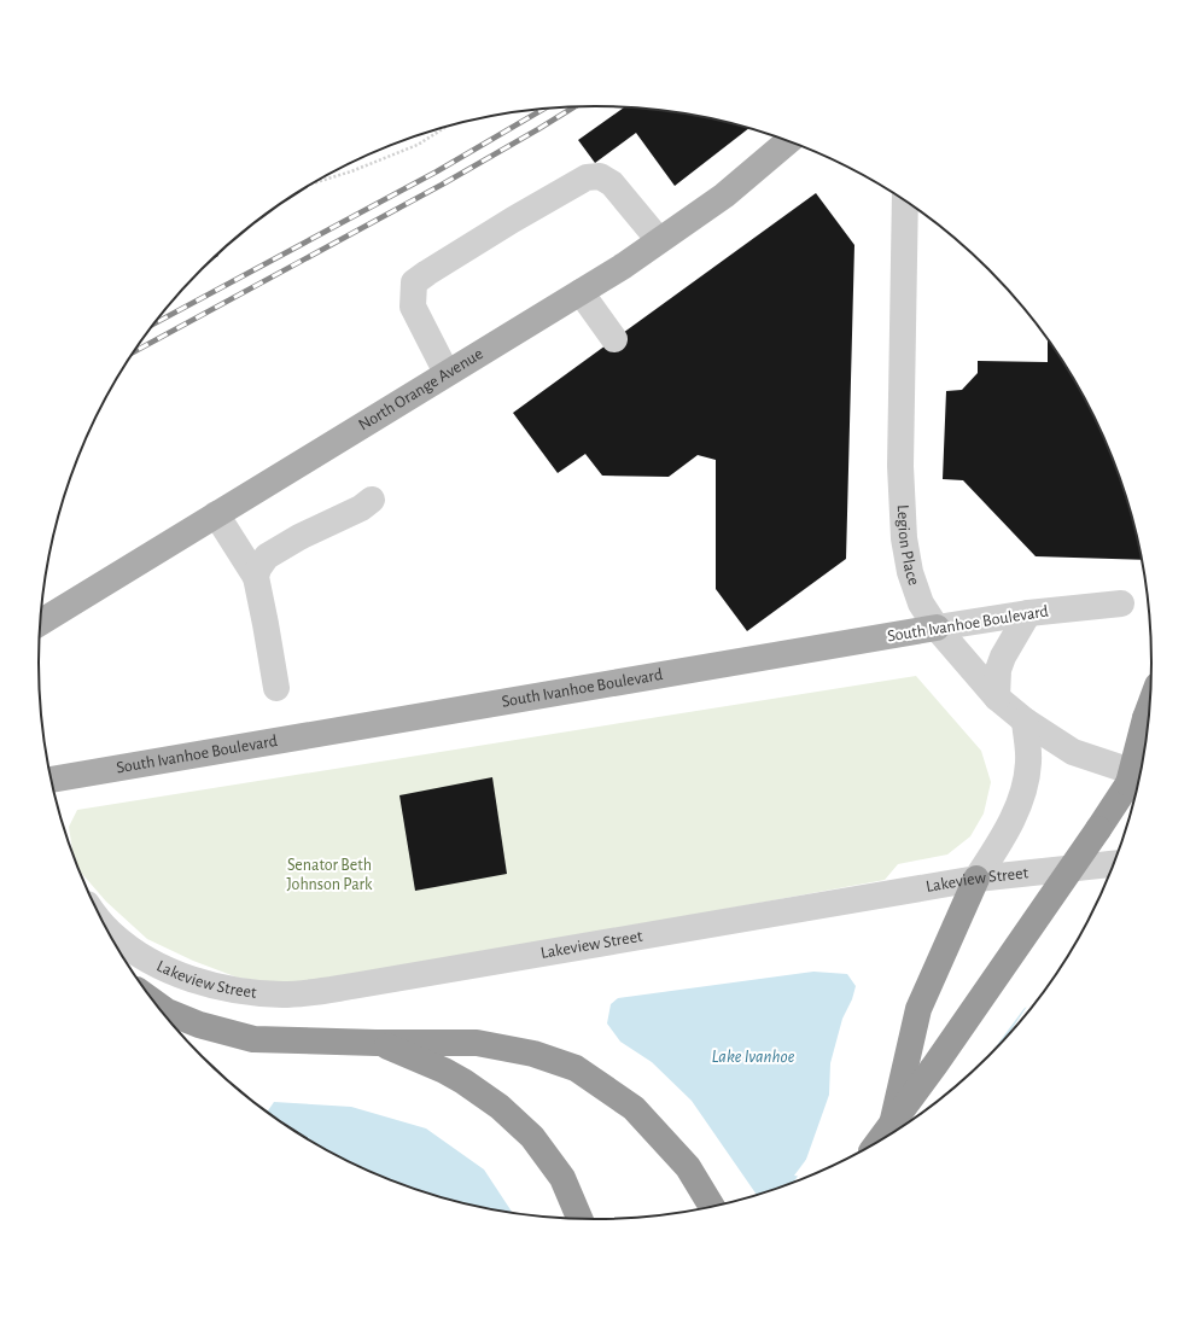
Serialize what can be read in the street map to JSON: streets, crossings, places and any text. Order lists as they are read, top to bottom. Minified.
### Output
{"streets":{"main road":["North Orange Avenue","South Ivanhoe Boulevard"],"street":["Legion Place","Lakeview Street"]},"crossings":[["Legion Place","South Ivanhoe Boulevard"]],"water":["Lake Ivanhoe"],"parks":["Senator Beth Johnson Park"]}
